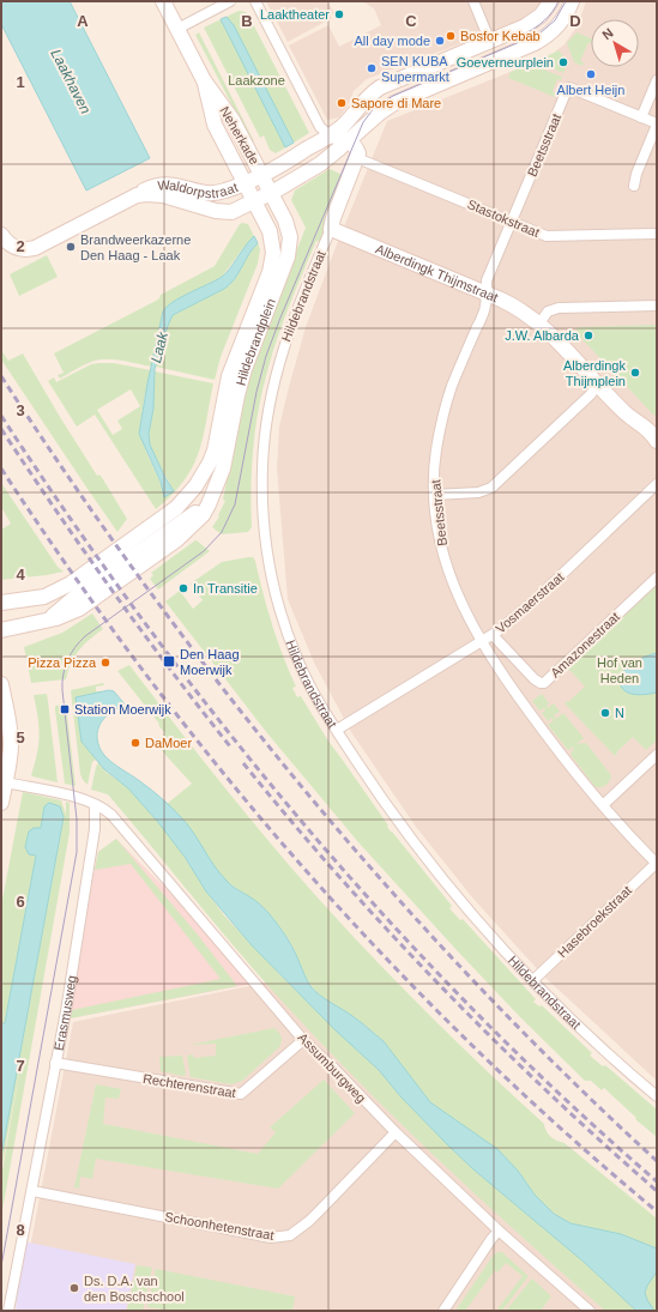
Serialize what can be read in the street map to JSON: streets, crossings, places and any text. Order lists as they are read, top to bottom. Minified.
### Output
{"streets":{"main road":["Neherkade","Waldorpstraat","Alberdingk Thijmstraat","Hildebrandstraat","Hildebrandplein"],"street":["Beetsstraat","Stastokstraat","Vosmaerstraat","Amazonestraat","Hasebroekstraat","Erasmusweg","Assumburgweg","Rechterenstraat","Schoonhetenstraat"]},"crossings":[["Neherkade","Waldorpstraat"],["Neherkade","Hildebrandplein"],["Beetsstraat","Stastokstraat"],["Beetsstraat","Alberdingk Thijmstraat"],["Beetsstraat","Vosmaerstraat"],["Beetsstraat","Hasebroekstraat"],["Waldorpstraat","Hildebrandplein"],["Stastokstraat","Hildebrandstraat"],["Alberdingk Thijmstraat","Hildebrandstraat"],["Hildebrandstraat","Vosmaerstraat"],["Hildebrandstraat","Hasebroekstraat"],["Vosmaerstraat","Amazonestraat"],["Erasmusweg","Assumburgweg"],["Erasmusweg","Rechterenstraat"],["Erasmusweg","Schoonhetenstraat"],["Assumburgweg","Rechterenstraat"],["Assumburgweg","Schoonhetenstraat"]],"water":["Laakhaven","Laak"],"parks":["Laakzone","Hof van Heden"],"places":{"other":["Laaktheater","Bosfor Kebab","All day mode","Goeverneurplein","SEN KUBA Supermarkt","Albert Heijn","Sapore di Mare","Brandweerkazerne Den Haag - Laak","J.W. Albarda","Alberdingk Thijmplein","In Transitie","Pizza Pizza","N","DaMoer","Ds. D.A. van den Boschschool"],"transit":["Den Haag Moerwijk","Station Moerwijk"]},"north":"top left","grid":{"columns":["A","B","C","D"],"rows":["1","2","3","4","5","6","7","8"]}}
